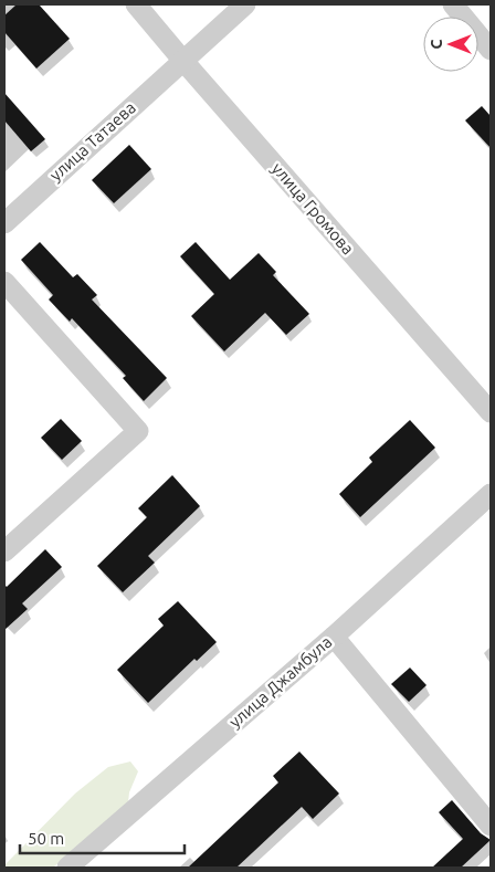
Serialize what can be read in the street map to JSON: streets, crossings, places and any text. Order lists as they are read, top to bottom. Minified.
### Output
{"streets":{"street":["улица Татаева","улица Громова","улица Джамбула"]},"crossings":[["улица Татаева","улица Громова"]],"scale_bar":"50 m","north":"left"}
